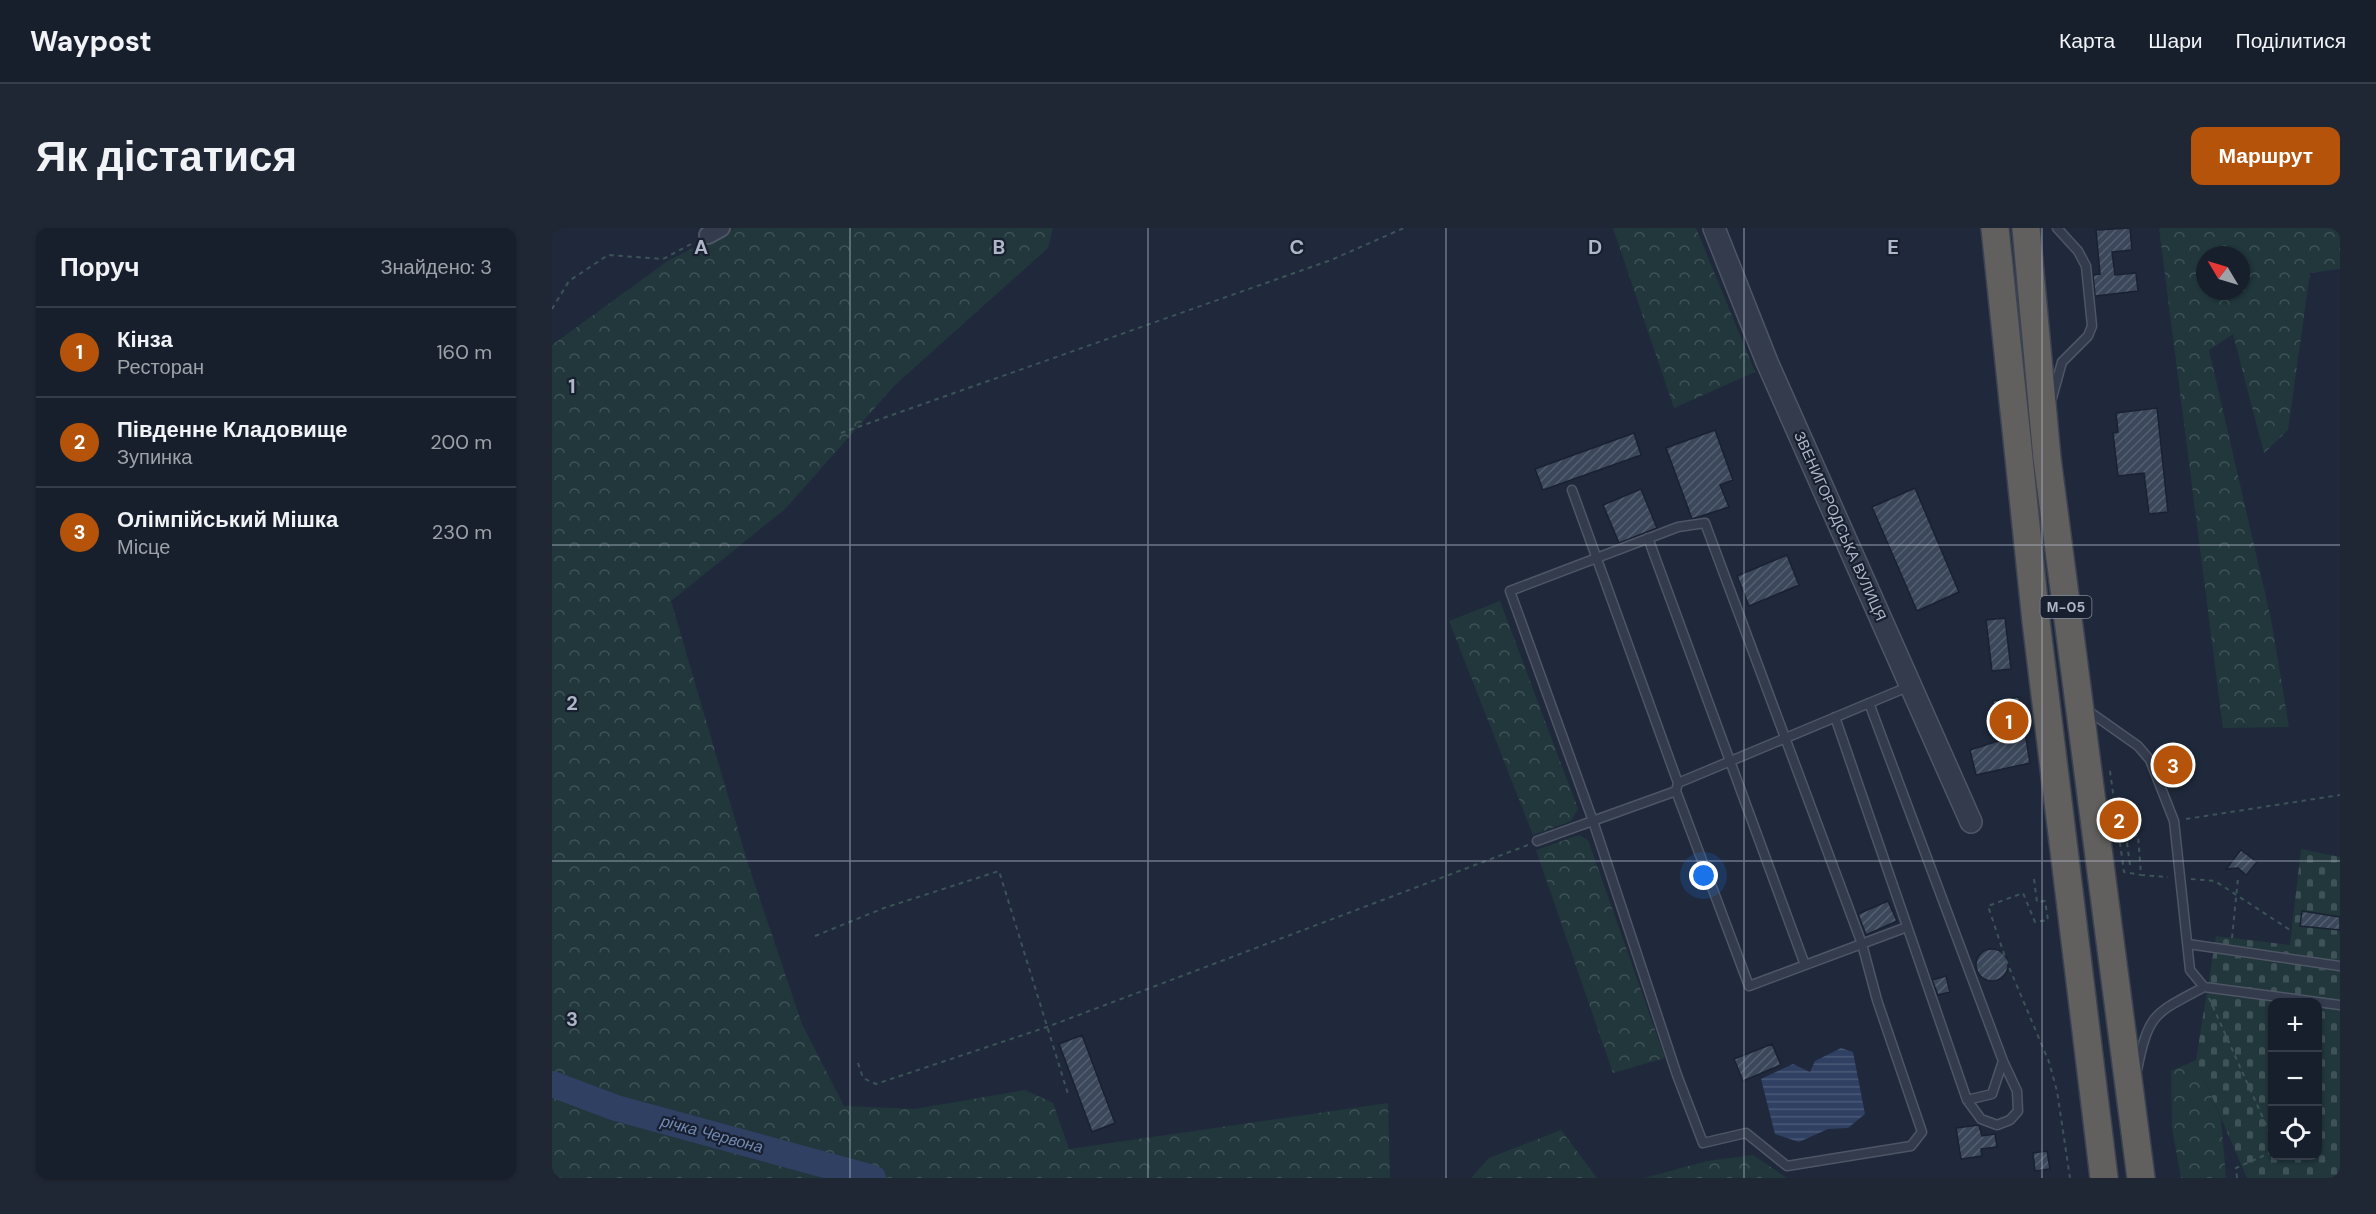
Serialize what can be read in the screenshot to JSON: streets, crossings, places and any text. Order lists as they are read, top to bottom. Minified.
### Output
{"streets":{"highway":["М-05"],"street":["ЗВЕНИГОРОДСЬКА ВУЛИЦЯ"]},"water":["річка Червона"],"north":"top left","page":{"header":"Waypost","nav":["Карта","Шари","Поділитися"],"buttons":"Маршрут","title":"Як дістатися","heading":["Поруч","Знайдено: 3"],"list":[{"mark":"1","name":"Кінза","note":"Ресторан","value":"160 m"},{"mark":"2","name":"Південне Кладовище","note":"Зупинка","value":"200 m"},{"mark":"3","name":"Олімпійський Мішка","note":"Місце","value":"230 m"}],"pins":["1","3","2"],"map_buttons":["+","−"]},"grid":{"columns":["A","B","C","D","E"],"rows":["1","2","3"]}}
